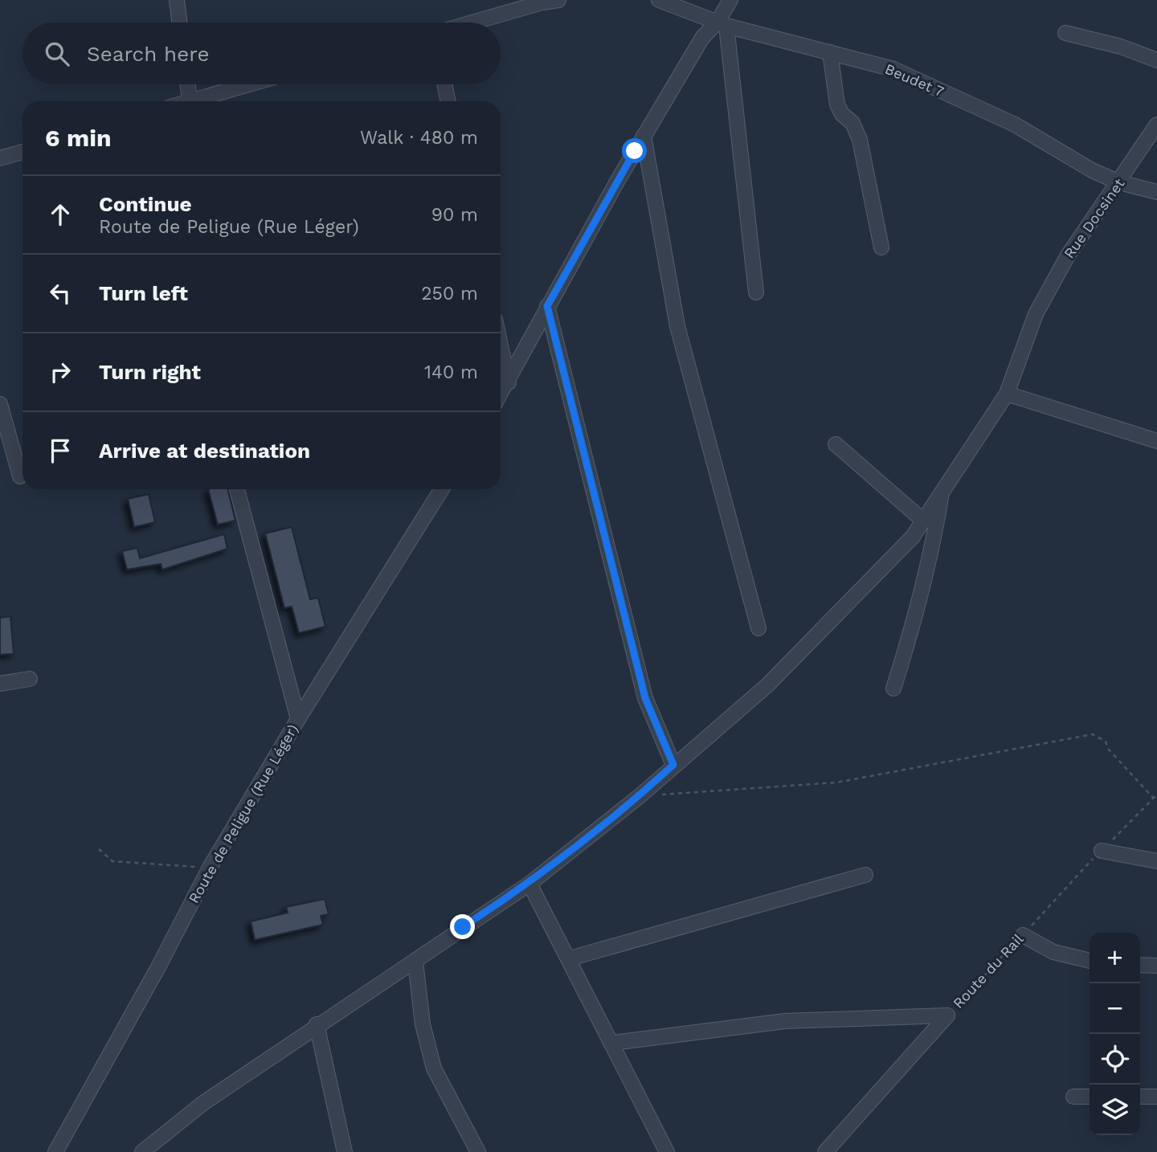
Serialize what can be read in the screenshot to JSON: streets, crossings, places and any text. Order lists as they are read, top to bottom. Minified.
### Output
{"streets":{"street":["Beudet 7","Rue Docsinet","Route de Peligue (Rue Léger)","Route du Rail"]},"crossings":[["Beudet 7","Rue Docsinet"]],"page":{"search":"Search here","heading":["6 min","Walk · 480 m"],"list":[["Continue","Route de Peligue (Rue Léger)","90 m"],["Turn left","250 m"],["Turn right","140 m"],"Arrive at destination"],"map_buttons":["+","−"]}}
